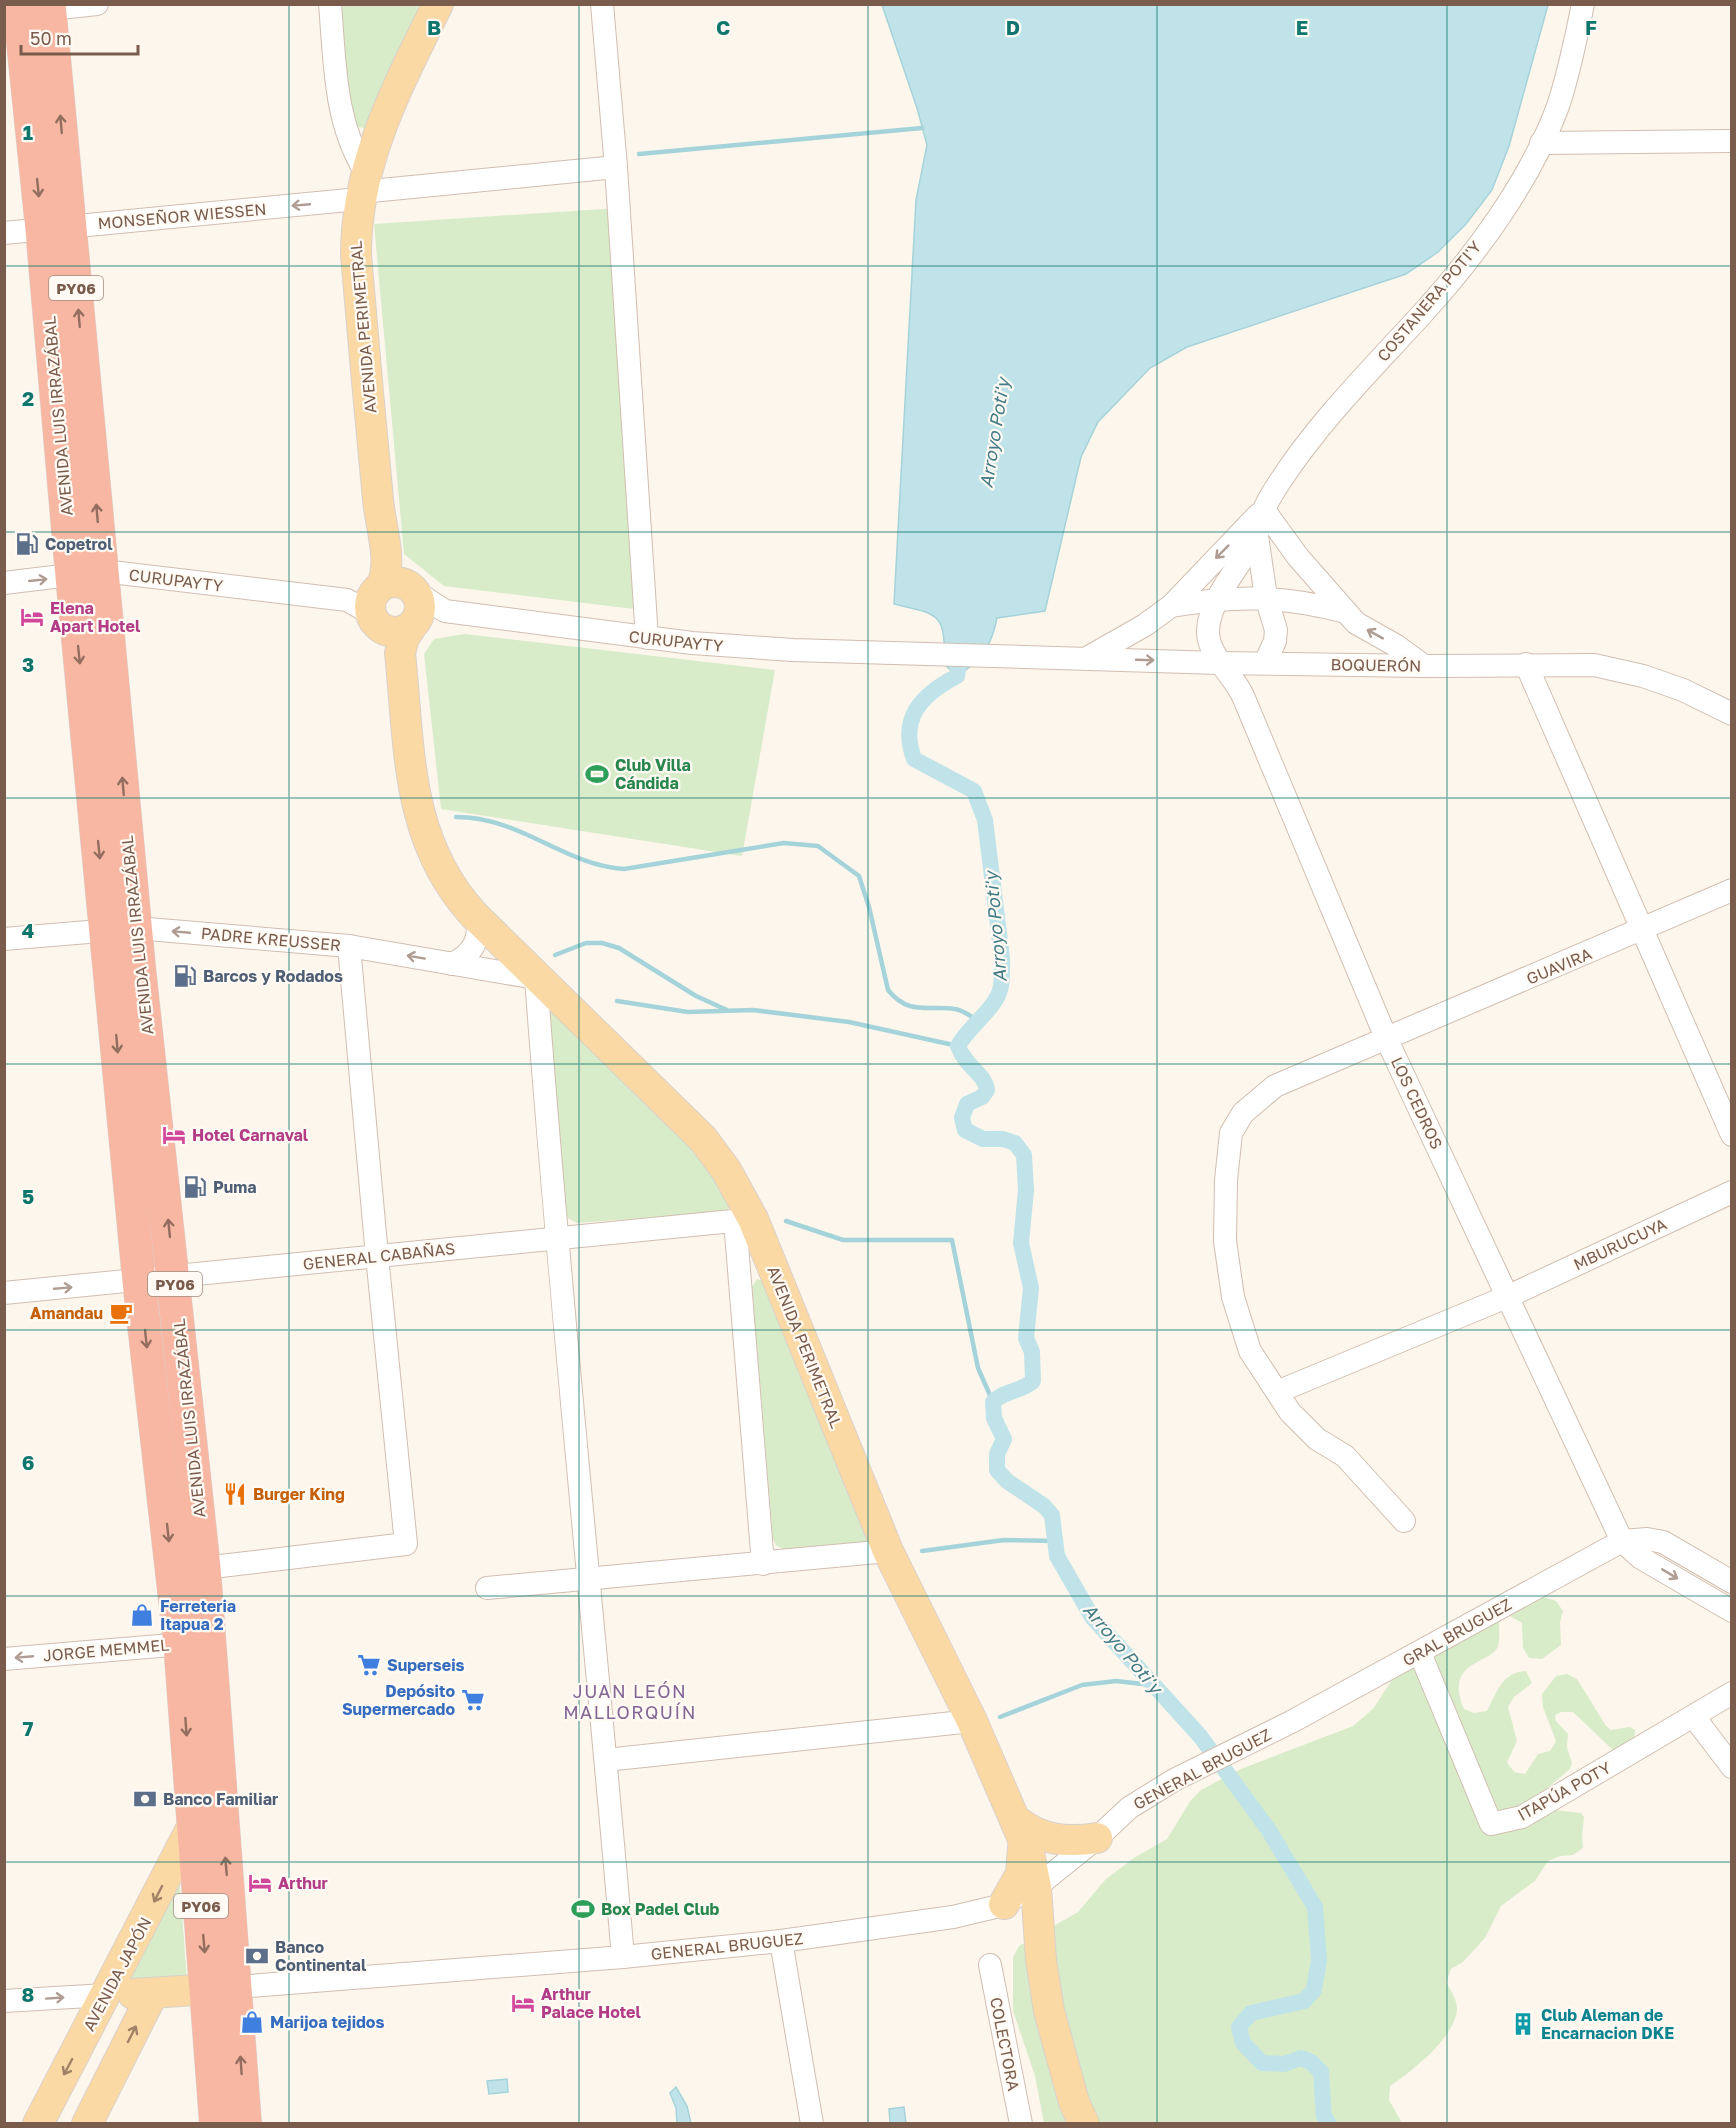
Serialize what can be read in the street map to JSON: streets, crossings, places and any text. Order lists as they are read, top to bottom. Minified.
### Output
{"streets":{"highway":["PY06","AVENIDA LUIS IRRAZÁBAL"],"main road":["AVENIDA PERIMETRAL","GENERAL BRUGUEZ","AVENIDA JAPÓN"],"street":["MONSEÑOR WIESSEN","COSTANERA POTI'Y","CURUPAYTY","BOQUERÓN","PADRE KREUSSER","GUAVIRA","LOS CEDROS","MBURUCUYA","GENERAL CABAÑAS","GRAL BRUGUEZ","JORGE MEMMEL","ITAPÚA POTY","COLECTORA"]},"crossings":[["MONSEÑOR WIESSEN","PY06"],["MONSEÑOR WIESSEN","AVENIDA PERIMETRAL"],["MONSEÑOR WIESSEN","AVENIDA LUIS IRRAZÁBAL"],["PY06","AVENIDA LUIS IRRAZÁBAL"],["PY06","CURUPAYTY"],["PY06","PADRE KREUSSER"],["PY06","GENERAL CABAÑAS"],["AVENIDA PERIMETRAL","CURUPAYTY"],["AVENIDA PERIMETRAL","PADRE KREUSSER"],["AVENIDA PERIMETRAL","GENERAL CABAÑAS"],["AVENIDA PERIMETRAL","GENERAL BRUGUEZ"],["AVENIDA LUIS IRRAZÁBAL","CURUPAYTY"],["AVENIDA LUIS IRRAZÁBAL","PADRE KREUSSER"],["AVENIDA LUIS IRRAZÁBAL","GENERAL CABAÑAS"],["AVENIDA LUIS IRRAZÁBAL","JORGE MEMMEL"],["AVENIDA LUIS IRRAZÁBAL","GENERAL BRUGUEZ"],["AVENIDA LUIS IRRAZÁBAL","AVENIDA JAPÓN"],["CURUPAYTY","BOQUERÓN"],["BOQUERÓN","LOS CEDROS"],["GUAVIRA","LOS CEDROS"],["GUAVIRA","MBURUCUYA"],["LOS CEDROS","MBURUCUYA"],["LOS CEDROS","GRAL BRUGUEZ"],["GRAL BRUGUEZ","GENERAL BRUGUEZ"],["GRAL BRUGUEZ","ITAPÚA POTY"],["GENERAL BRUGUEZ","AVENIDA JAPÓN"]],"one_way":["MONSEÑOR WIESSEN","PADRE KREUSSER","JORGE MEMMEL"],"districts":["JUAN LEÓN MALLORQUÍN"],"water":["Arroyo Poti'y"],"places":{"fuel station":["Copetrol","Barcos y Rodados","Puma"],"hotel":["Elena Apart Hotel","Hotel Carnaval","Arthur","Arthur Palace Hotel"],"sports":["Club Villa Cándida","Box Padel Club"],"cafe":["Amandau"],"restaurant":["Burger King"],"shop":["Ferreteria Itapua 2","Marijoa tejidos"],"supermarket":["Superseis","Depósito Supermercado"],"bank":["Banco Familiar","Banco Continental"],"building":["Club Aleman de Encarnacion DKE"]},"scale_bar":"50 m","grid":{"columns":["B","C","D","E","F"],"rows":["1","2","3","4","5","6","7","8"]}}
